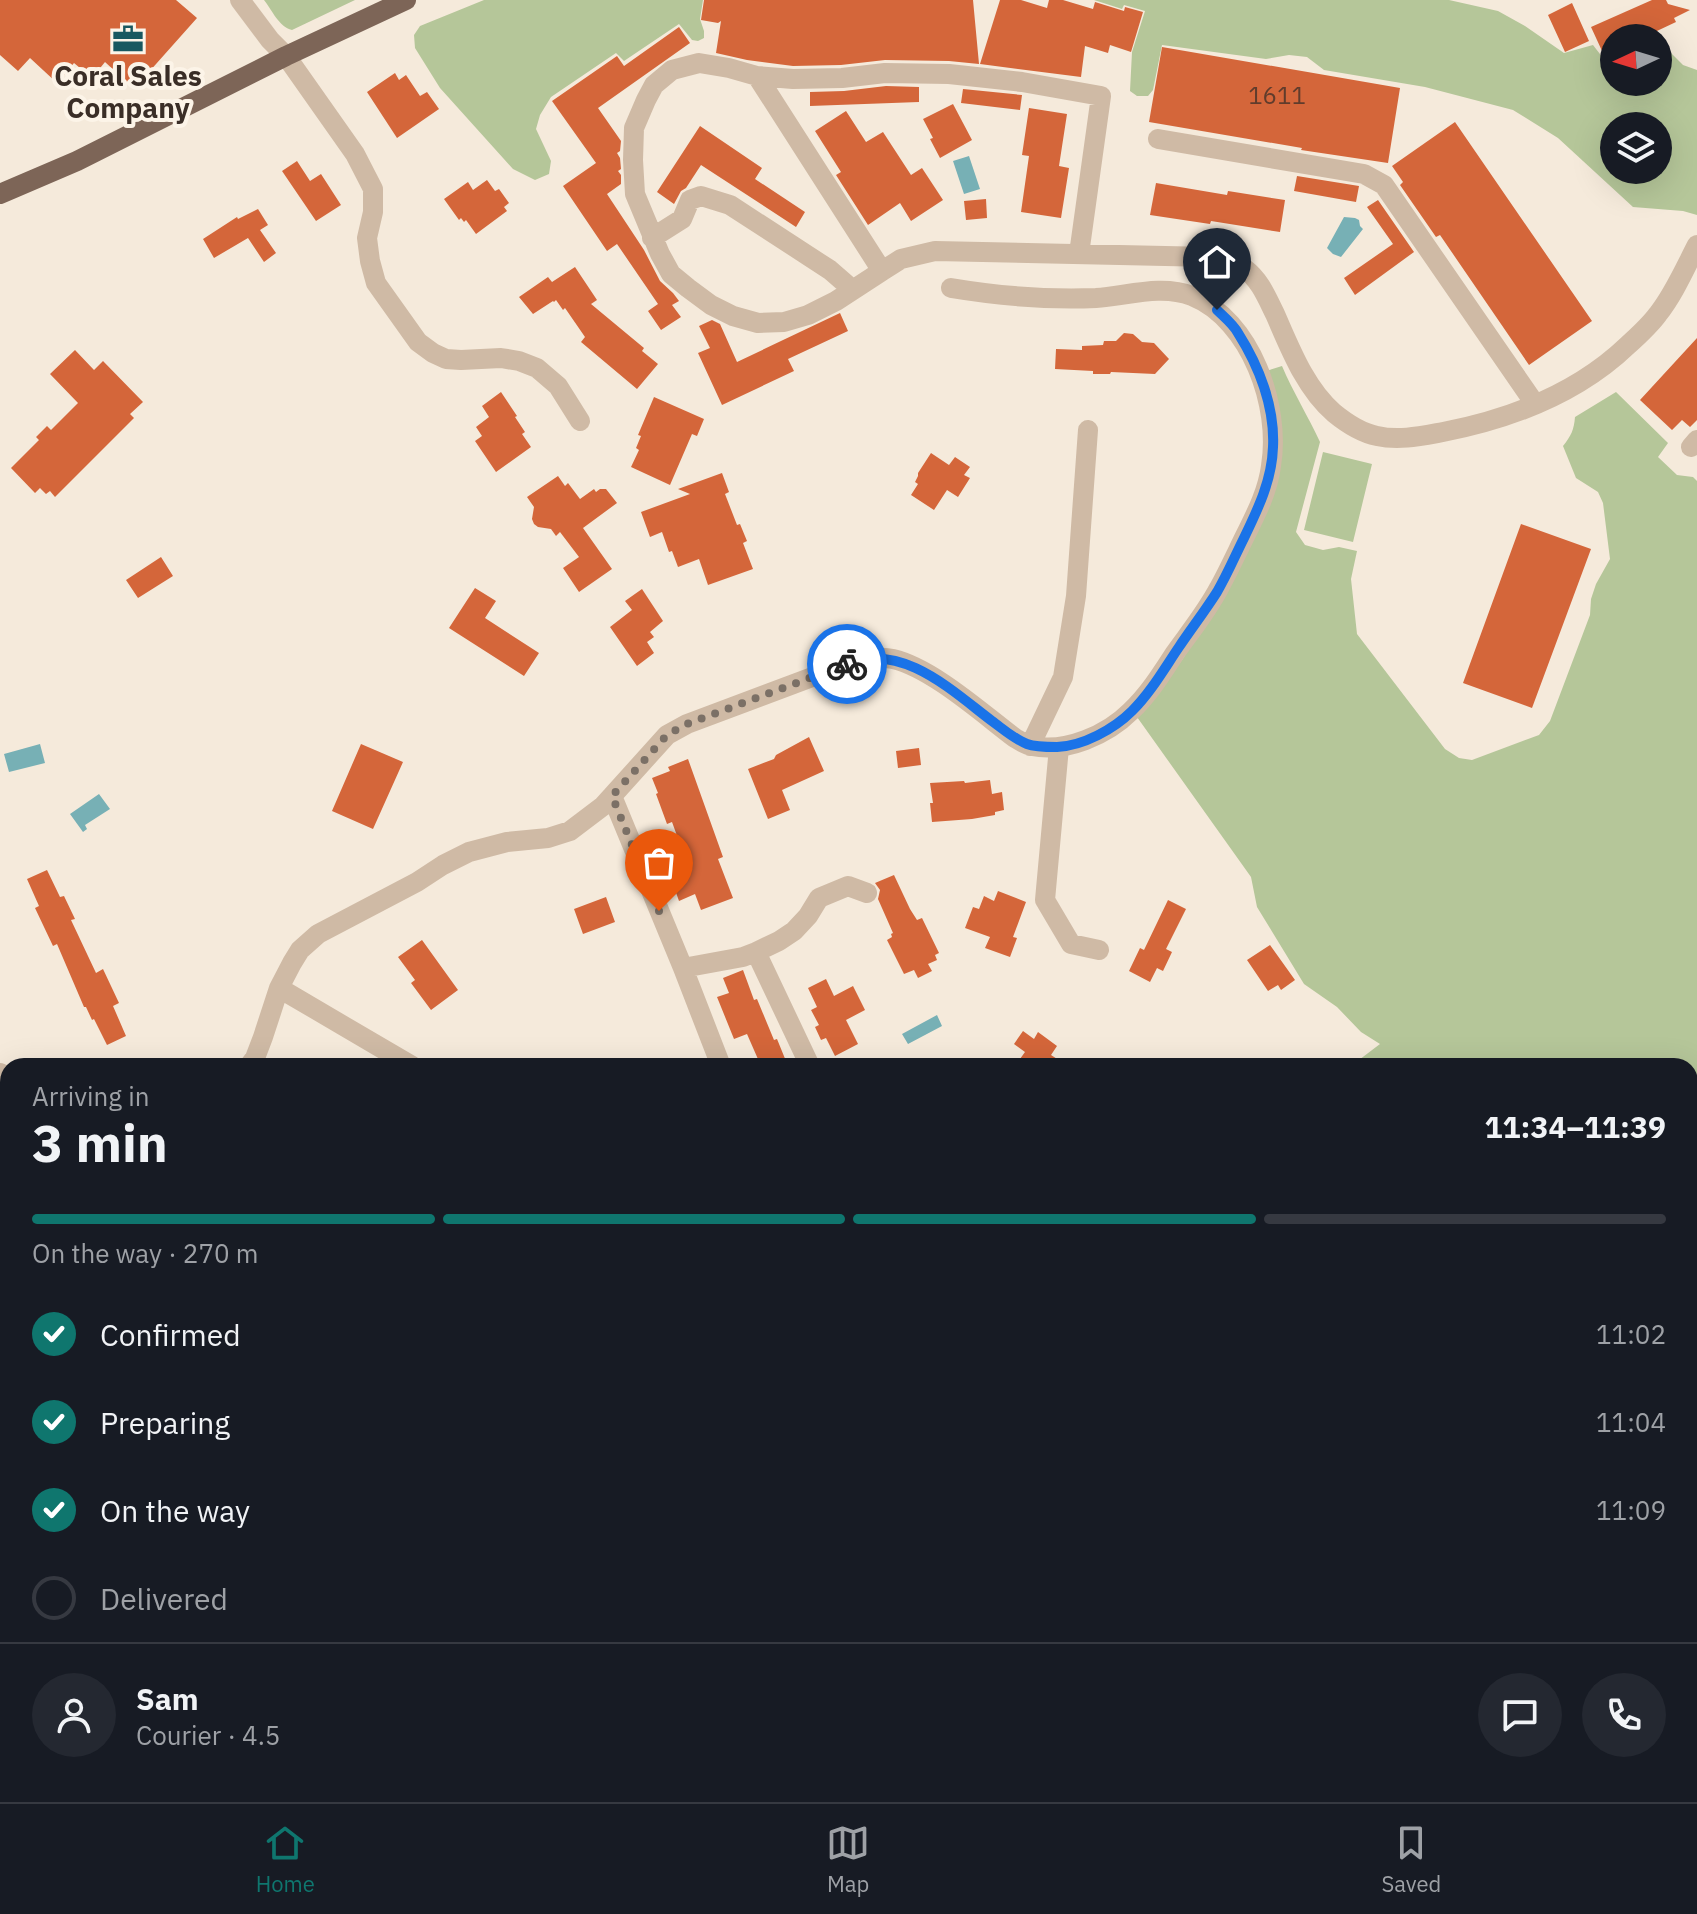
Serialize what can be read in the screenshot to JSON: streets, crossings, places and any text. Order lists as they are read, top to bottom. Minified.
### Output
{"places":{"office":["Coral Sales Company"]},"house_numbers":["1611"],"north":"left","page":{"heading":["3 min","Arriving in","11:34–11:39"],"panel":["Sam","Courier · 4.5"],"bar":"On the way · 270 m","list":[["Confirmed","11:02"],["Preparing","11:04"],["On the way","11:09"],"Delivered"],"tabs":["Home","Map","Saved"]}}
